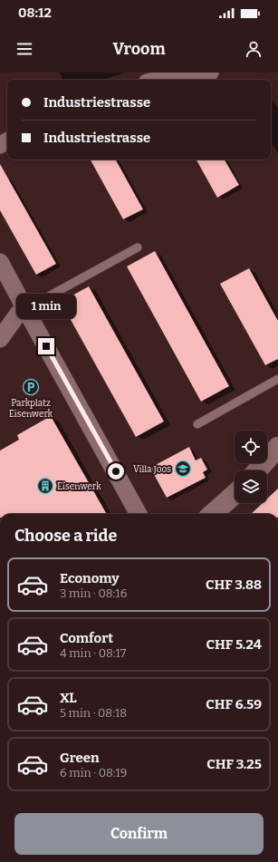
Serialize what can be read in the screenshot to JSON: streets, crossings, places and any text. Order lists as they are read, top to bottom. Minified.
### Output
{"places":{"parking":["Parkplatz Eisenwerk"],"school or university":["Villa Joos"],"building":["Eisenwerk"]},"page":{"status":"08:12","header":"Vroom","banner":["Industriestrasse","Industriestrasse"],"bubble":"1 min","heading":"Choose a ride","list":[{"name":"Economy","note":"3 min · 08:16","value":"CHF 3.88"},{"name":"Comfort","note":"4 min · 08:17","value":"CHF 5.24"},{"name":"XL","note":"5 min · 08:18","value":"CHF 6.59"},{"name":"Green","note":"6 min · 08:19","value":"CHF 3.25"}],"buttons":"Confirm"}}
